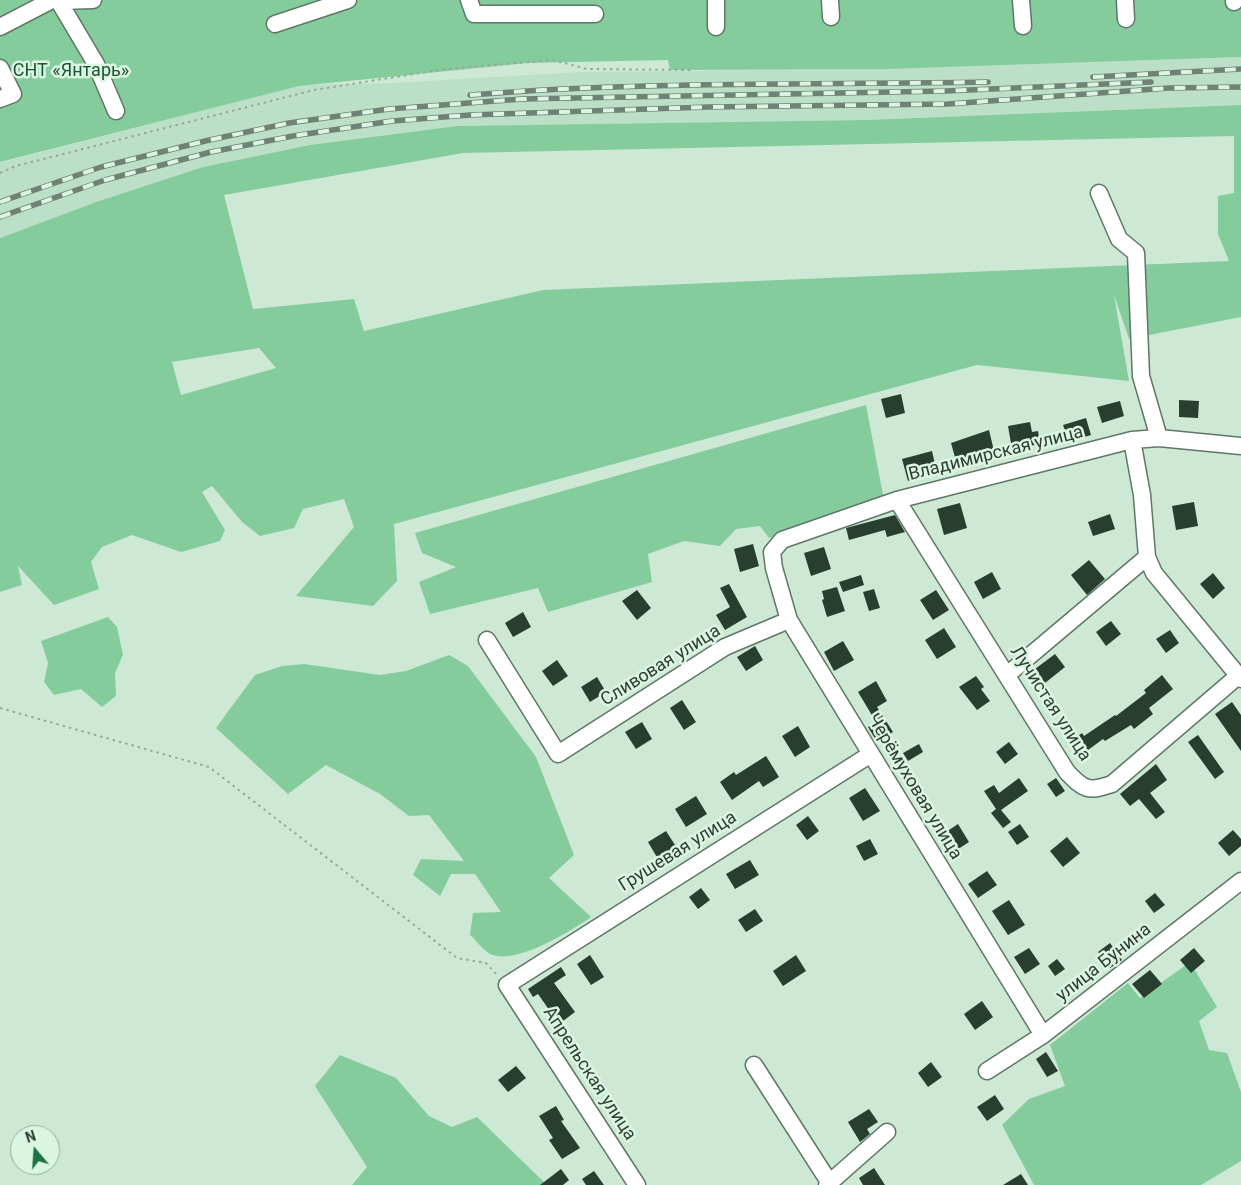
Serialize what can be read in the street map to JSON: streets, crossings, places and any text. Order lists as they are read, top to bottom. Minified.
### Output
{"streets":{"street":["Владимирская улица","Сливовая улица","Лучистая улица","Черёмуховая улица","Грушевая улица","улица Бунина","Апрельская улица"]},"crossings":[["Владимирская улица","Лучистая улица"],["Владимирская улица","Черёмуховая улица"],["Сливовая улица","Черёмуховая улица"],["Черёмуховая улица","Грушевая улица"],["Черёмуховая улица","улица Бунина"],["Грушевая улица","Апрельская улица"]],"parks":["СНТ «Янтарь»"],"north":"top"}
